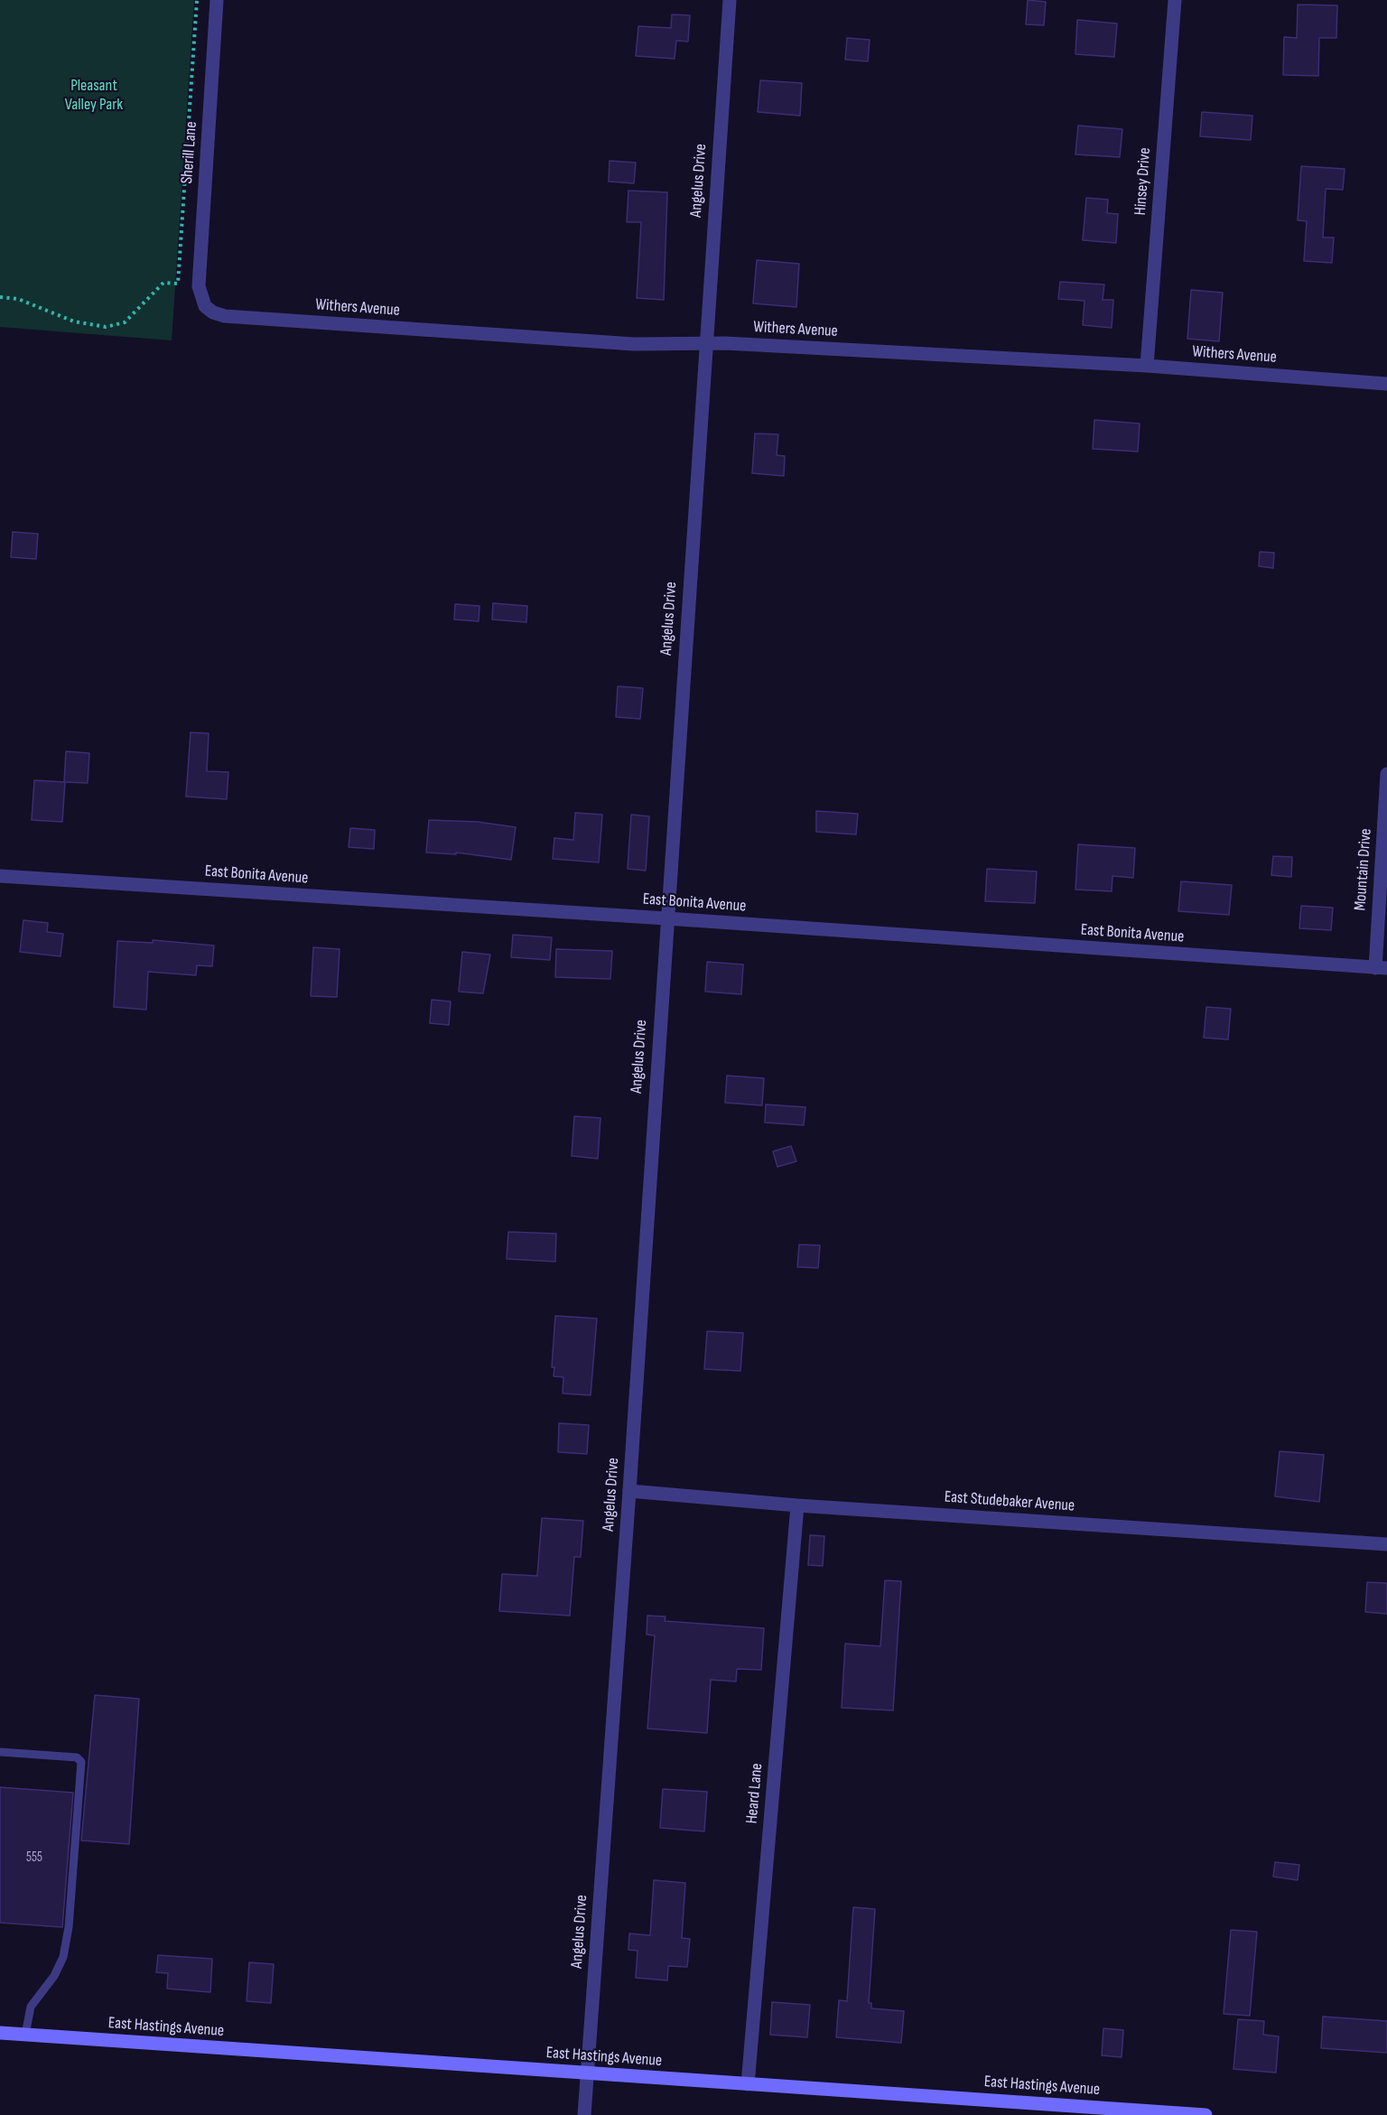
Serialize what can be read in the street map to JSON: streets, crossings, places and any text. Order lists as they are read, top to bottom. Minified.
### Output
{"streets":{"main road":["East Hastings Avenue"],"street":["Sherill Lane","Angelus Drive","Hinsey Drive","Withers Avenue","Mountain Drive","East Bonita Avenue","East Studebaker Avenue","Heard Lane"]},"crossings":[["Sherill Lane","Withers Avenue"],["Angelus Drive","Withers Avenue"],["Angelus Drive","East Bonita Avenue"],["Angelus Drive","East Studebaker Avenue"],["Angelus Drive","East Hastings Avenue"],["Hinsey Drive","Withers Avenue"],["Mountain Drive","East Bonita Avenue"],["East Studebaker Avenue","Heard Lane"],["Heard Lane","East Hastings Avenue"]],"parks":["Pleasant Valley Park"],"house_numbers":["555"]}
